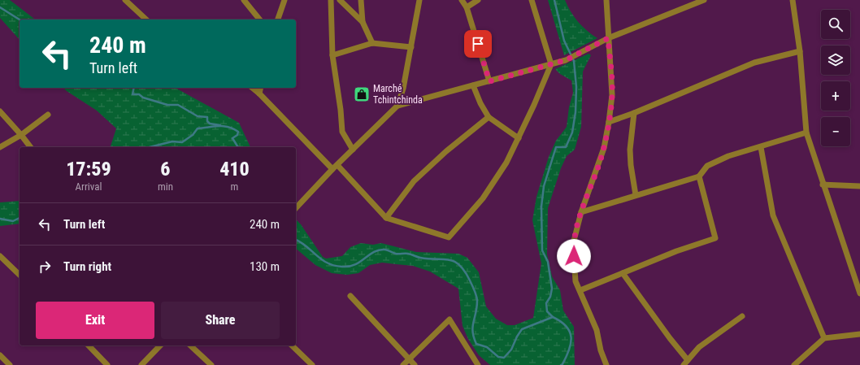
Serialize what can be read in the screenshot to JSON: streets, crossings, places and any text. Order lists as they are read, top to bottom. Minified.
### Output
{"places":{"shop":["Marché Tchintchinda"]},"page":{"map_buttons":["+","−"],"turn":["240 m","Turn left"],"eta":["17:59","Arrival","6","min","410","m"],"list":[{"name":"Turn left","value":"240 m"},{"name":"Turn right","value":"130 m"}],"buttons":["Exit","Share"]}}
